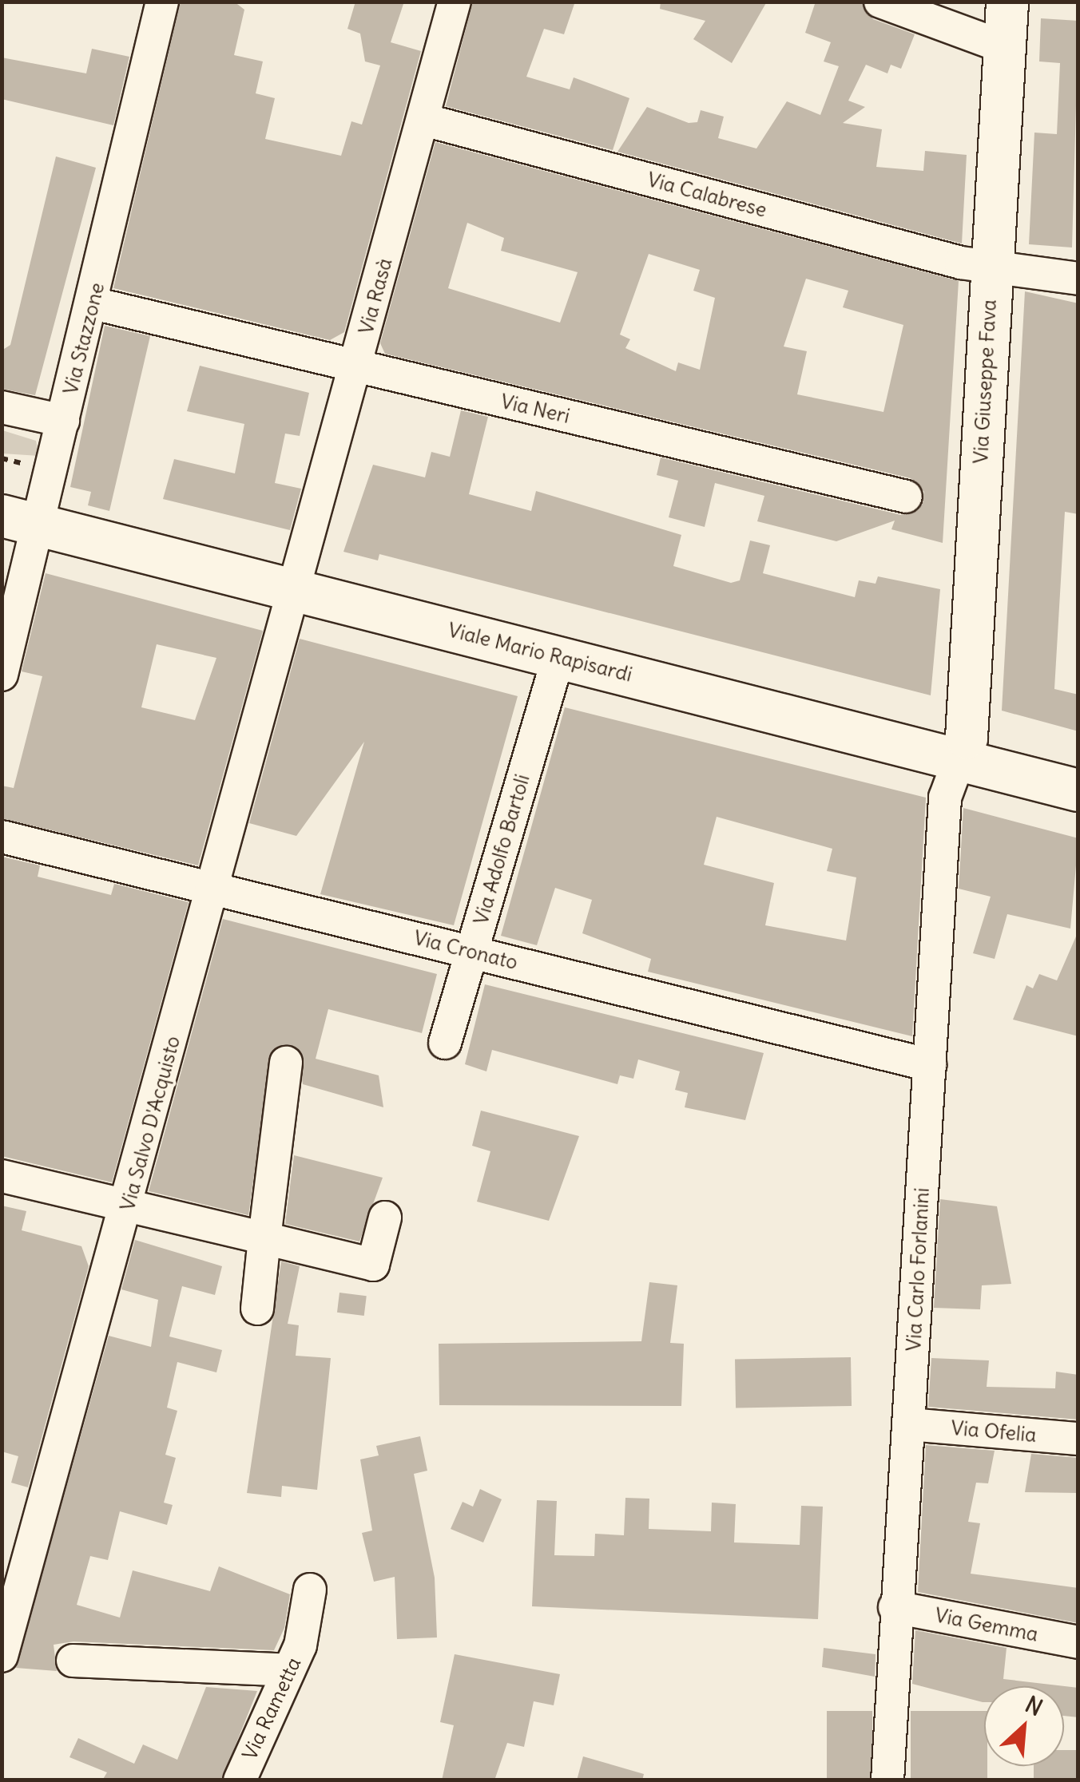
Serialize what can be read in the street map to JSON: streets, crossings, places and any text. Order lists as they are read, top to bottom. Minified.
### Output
{"streets":{"main road":["Via Giuseppe Fava","Viale Mario Rapisardi"],"street":["Via Calabrese","Via Rasà","Via Stazzone","Via Neri","Via Adolfo Bartoli","Via Cronato","Via Salvo D'Acquisto","Via Carlo Forlanini","Via Ofelia","Via Gemma","Via Rametta"]},"crossings":[["Via Calabrese","Via Rasà"],["Via Calabrese","Via Giuseppe Fava"],["Via Rasà","Via Neri"],["Via Rasà","Viale Mario Rapisardi"],["Via Rasà","Via Salvo D'Acquisto"],["Via Stazzone","Via Neri"],["Via Stazzone","Viale Mario Rapisardi"],["Via Giuseppe Fava","Viale Mario Rapisardi"],["Via Giuseppe Fava","Via Carlo Forlanini"],["Viale Mario Rapisardi","Via Adolfo Bartoli"],["Viale Mario Rapisardi","Via Salvo D'Acquisto"],["Viale Mario Rapisardi","Via Carlo Forlanini"],["Via Adolfo Bartoli","Via Cronato"],["Via Cronato","Via Salvo D'Acquisto"],["Via Cronato","Via Carlo Forlanini"],["Via Carlo Forlanini","Via Ofelia"],["Via Carlo Forlanini","Via Gemma"]],"north":"top right"}
